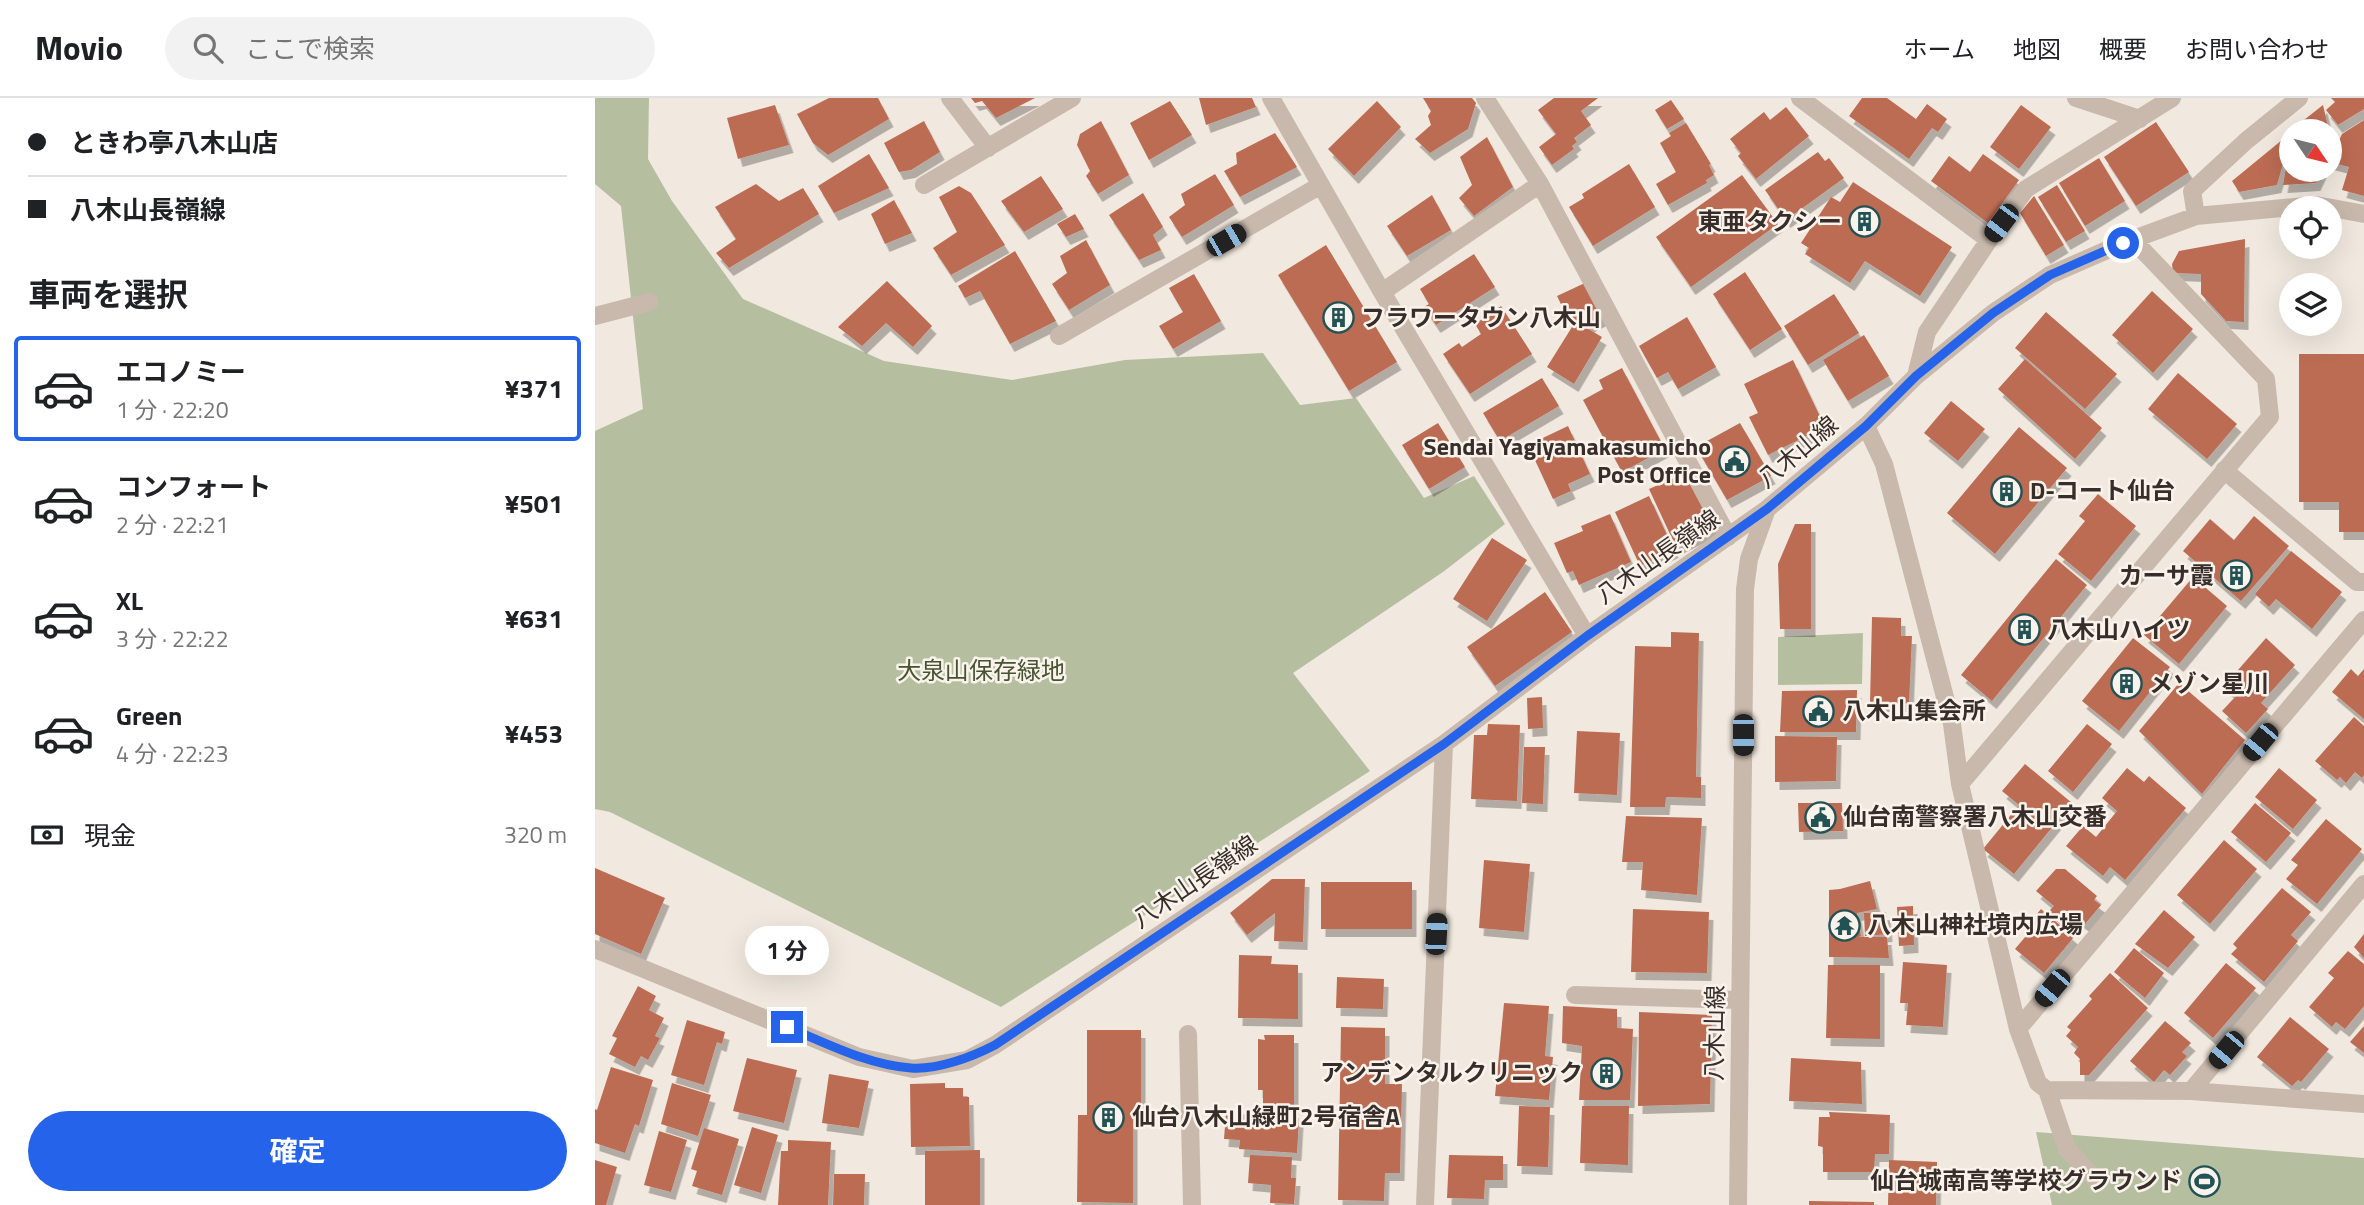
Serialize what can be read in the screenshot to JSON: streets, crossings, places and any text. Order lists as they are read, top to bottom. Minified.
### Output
{"streets":{"street":["八木山線","八木山長嶺線"]},"crossings":[["八木山線","八木山長嶺線"]],"parks":["大泉山保存緑地"],"places":{"building":["東亜タクシー","フラワータウン八木山","D-コート仙台","カーサ霞","八木山ハイツ","メゾン星川","アンデンタルクリニック","仙台八木山緑町2号宿舎A"],"public building":["Sendai Yagiyamakasumicho Post Office","八木山集会所","仙台南警察署八木山交番"],"temple":["八木山神社境内広場"],"sports":["仙台城南高等学校グラウンド"]},"north":"bottom right","page":{"header":"Movio","search":"ここで検索","nav":["ホーム","地図","概要","お問い合わせ"],"banner":["ときわ亭八木山店","八木山長嶺線"],"heading":"車両を選択","list":[{"name":"エコノミー","note":"1 分 · 22:20","value":"¥371"},{"name":"コンフォート","note":"2 分 · 22:21","value":"¥501"},{"name":"XL","note":"3 分 · 22:22","value":"¥631"},{"name":"Green","note":"4 分 · 22:23","value":"¥453"}],"pay":["現金","320 m"],"bubble":"1 分","buttons":"確定"}}
